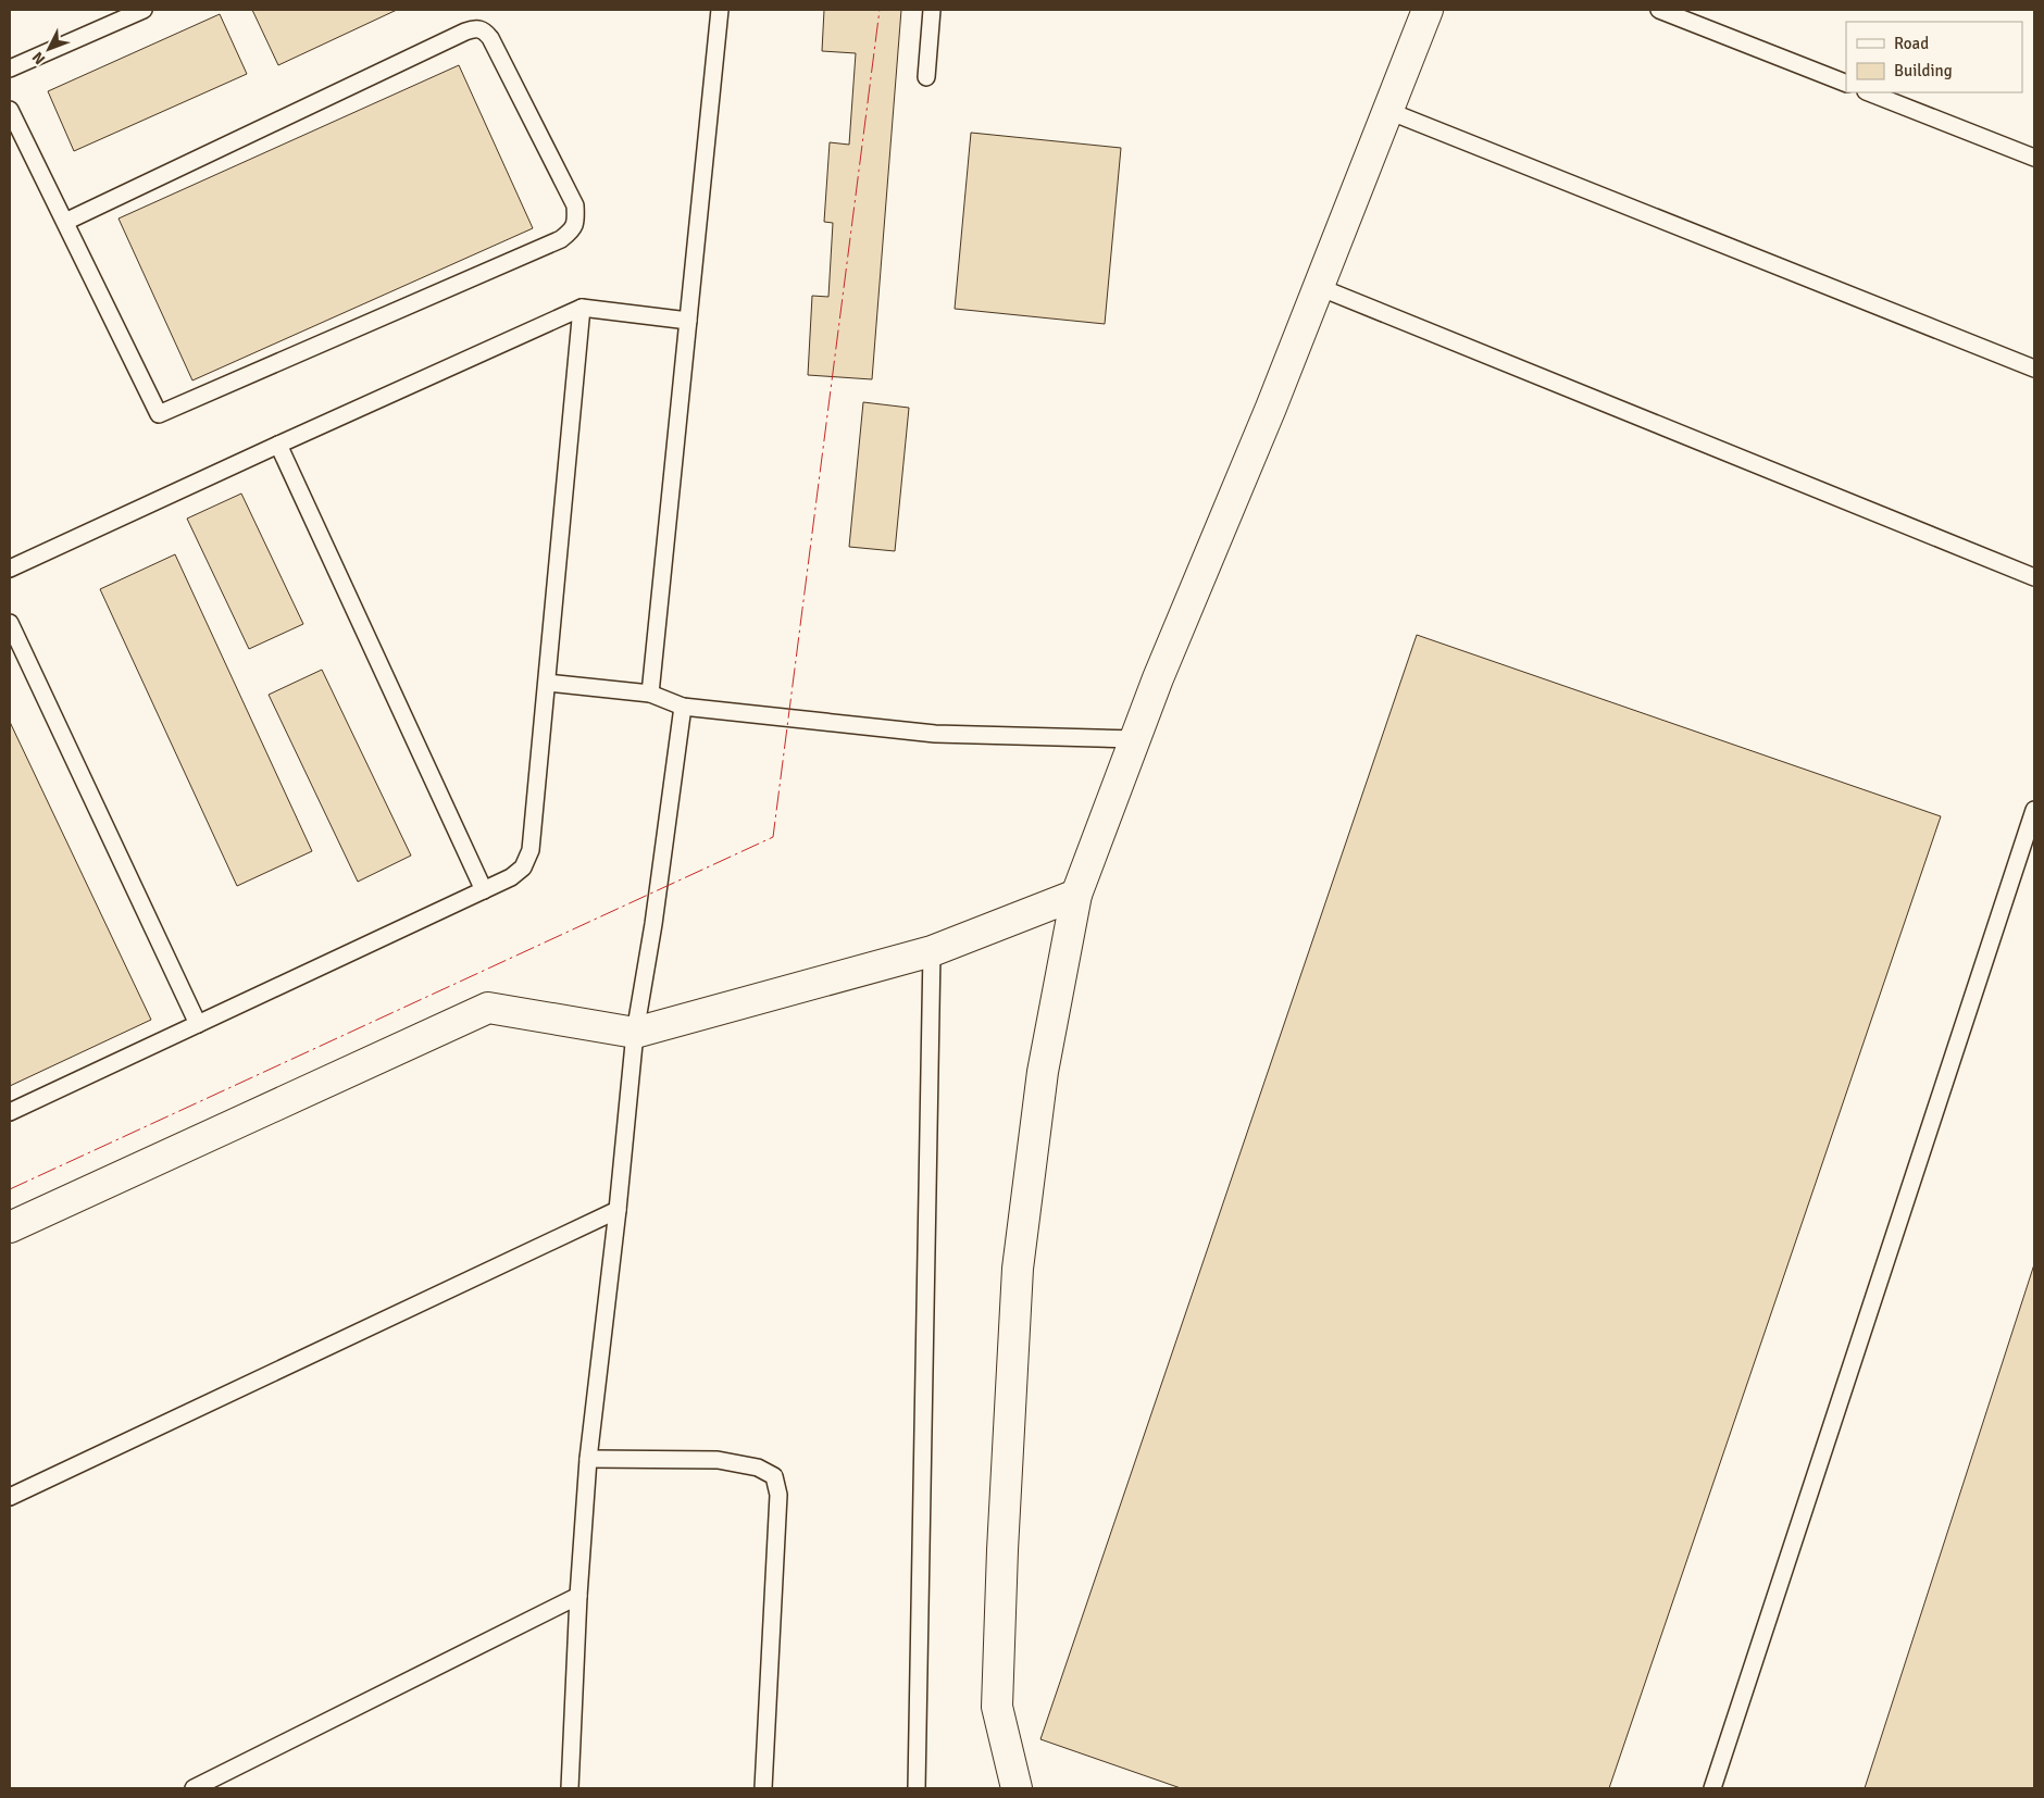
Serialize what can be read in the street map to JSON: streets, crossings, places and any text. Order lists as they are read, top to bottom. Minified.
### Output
{"legend":["Road","Building"],"north":"bottom left"}
